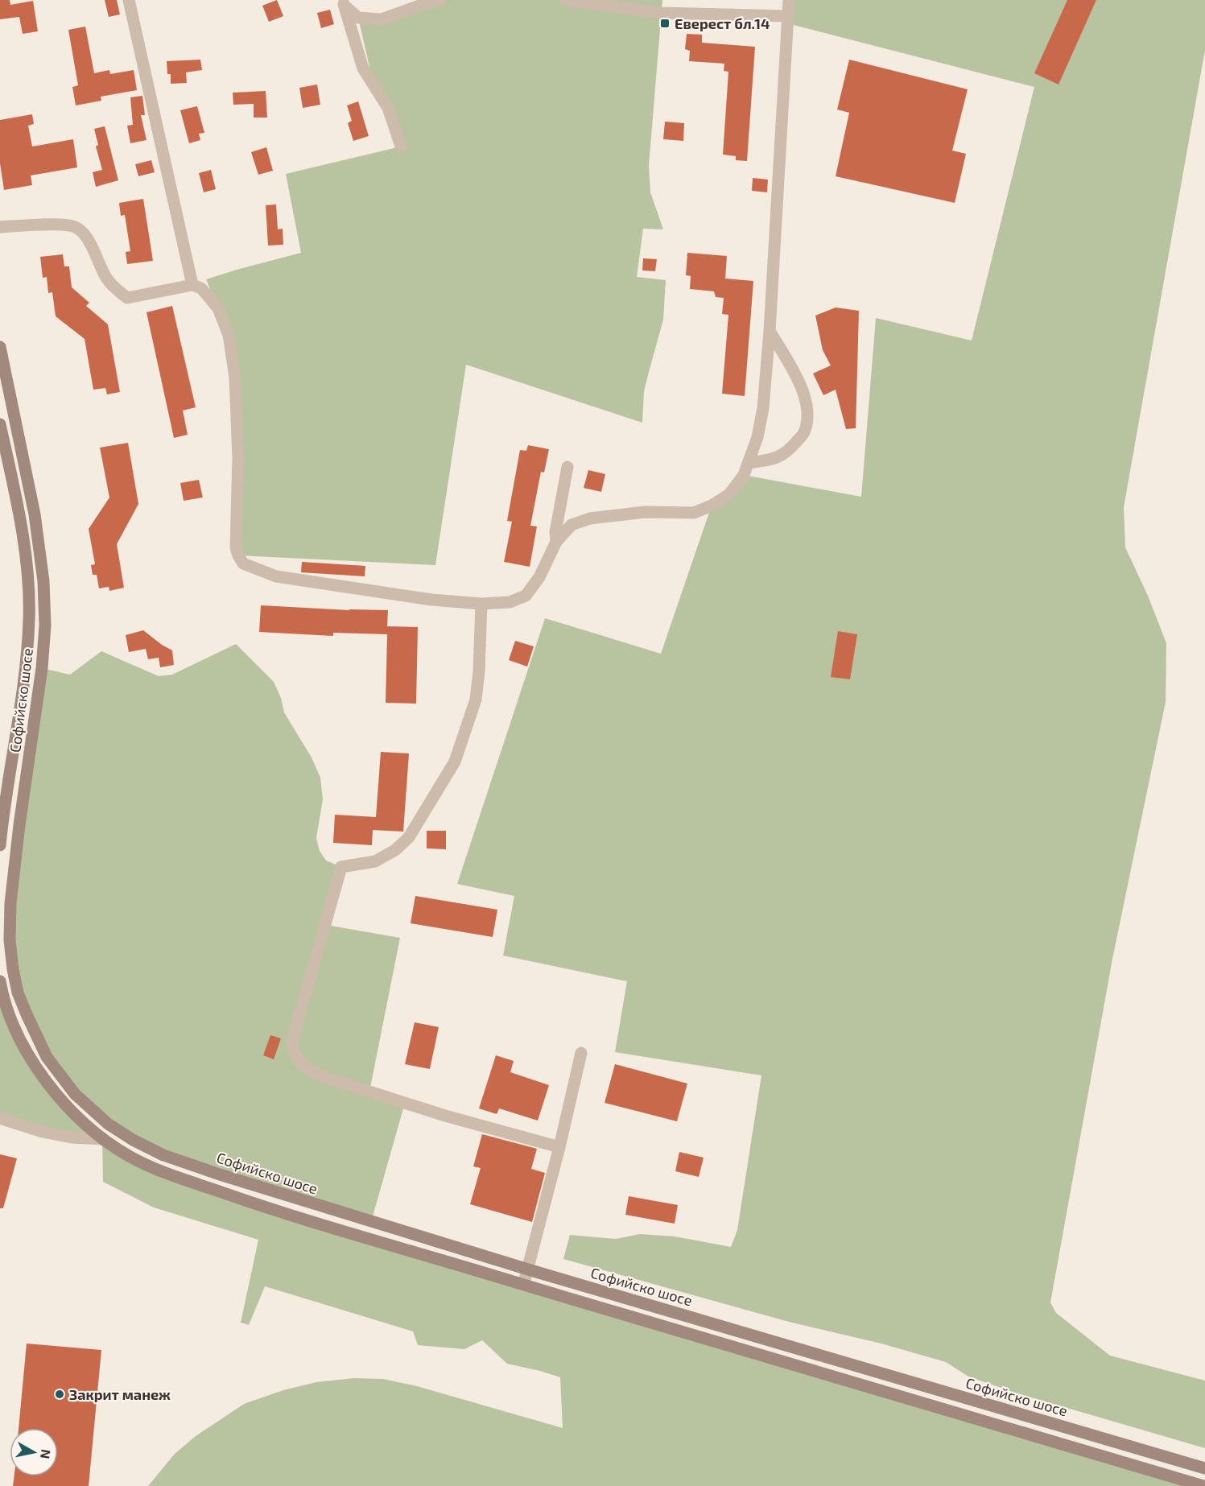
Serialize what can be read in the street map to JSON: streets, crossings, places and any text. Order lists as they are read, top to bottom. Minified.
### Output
{"streets":{"main road":["Софийско шосе"]},"places":{"transit":["Еверест бл.14"],"other":["Закрит манеж"]},"north":"right"}
